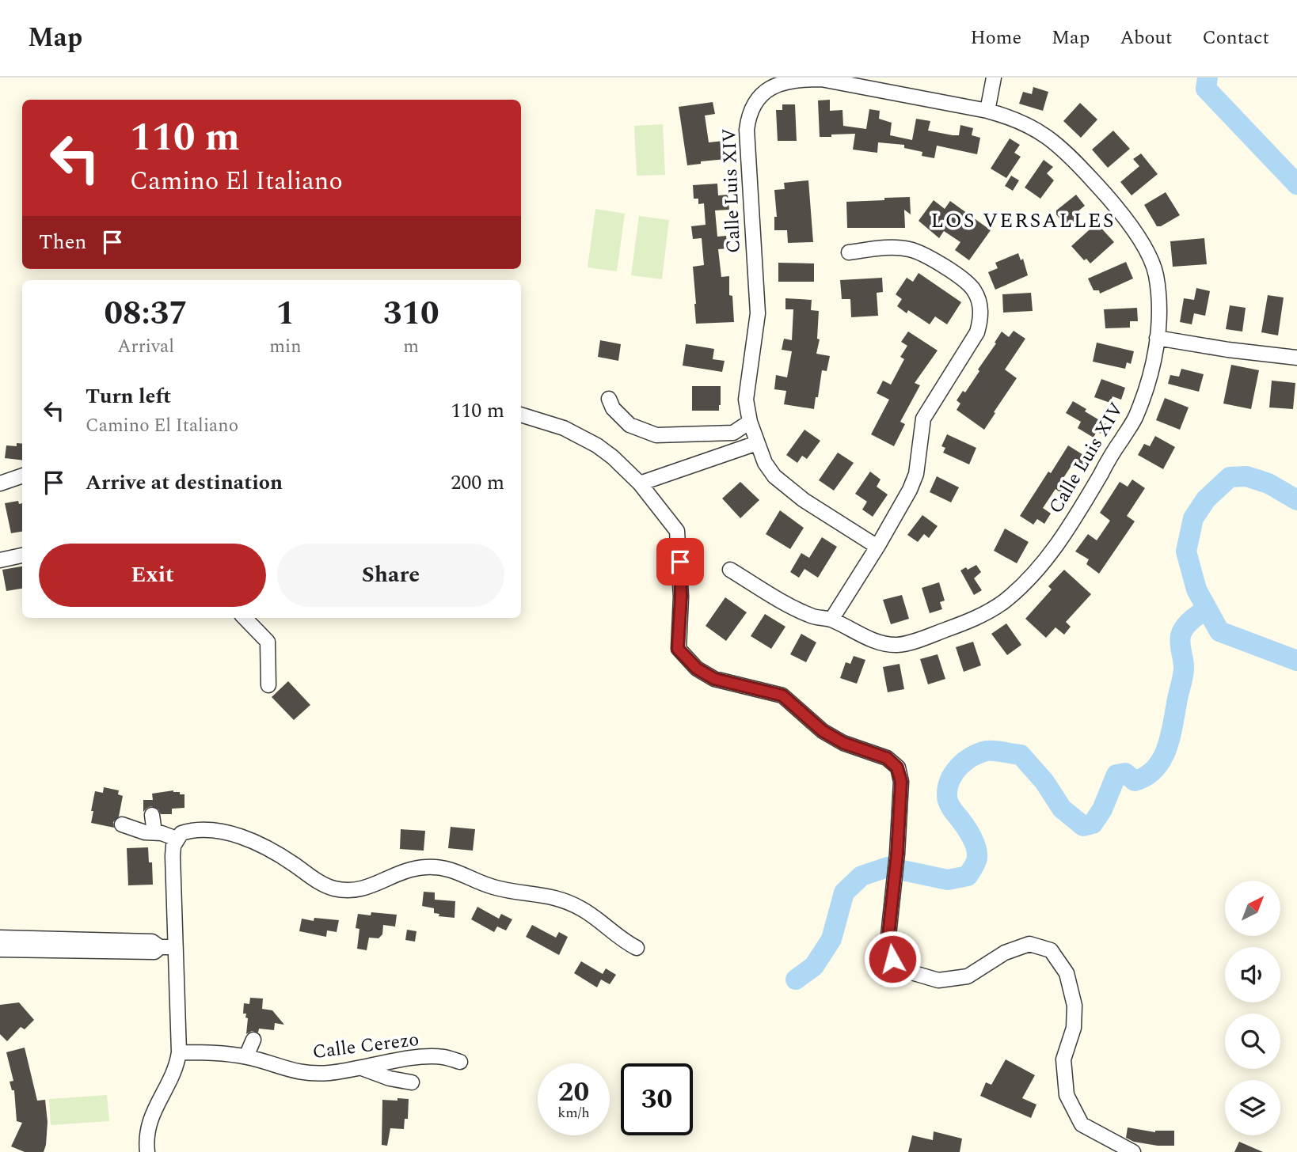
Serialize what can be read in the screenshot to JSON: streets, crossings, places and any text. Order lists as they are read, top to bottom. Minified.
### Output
{"streets":{"street":["Calle Luis XIV","Calle Cerezo"]},"districts":["LOS VERSALLES"],"north":"top right","page":{"header":"Map","nav":["Home","Map","About","Contact"],"turn":["110 m","Camino El Italiano"],"then":"Then","eta":["08:37","Arrival","1","min","310","m"],"list":[{"name":"Turn left","note":"Camino El Italiano","value":"110 m"},{"name":"Arrive at destination","value":"200 m"}],"buttons":["Exit","Share"],"speed":"20 km/h","limit":"30"}}
